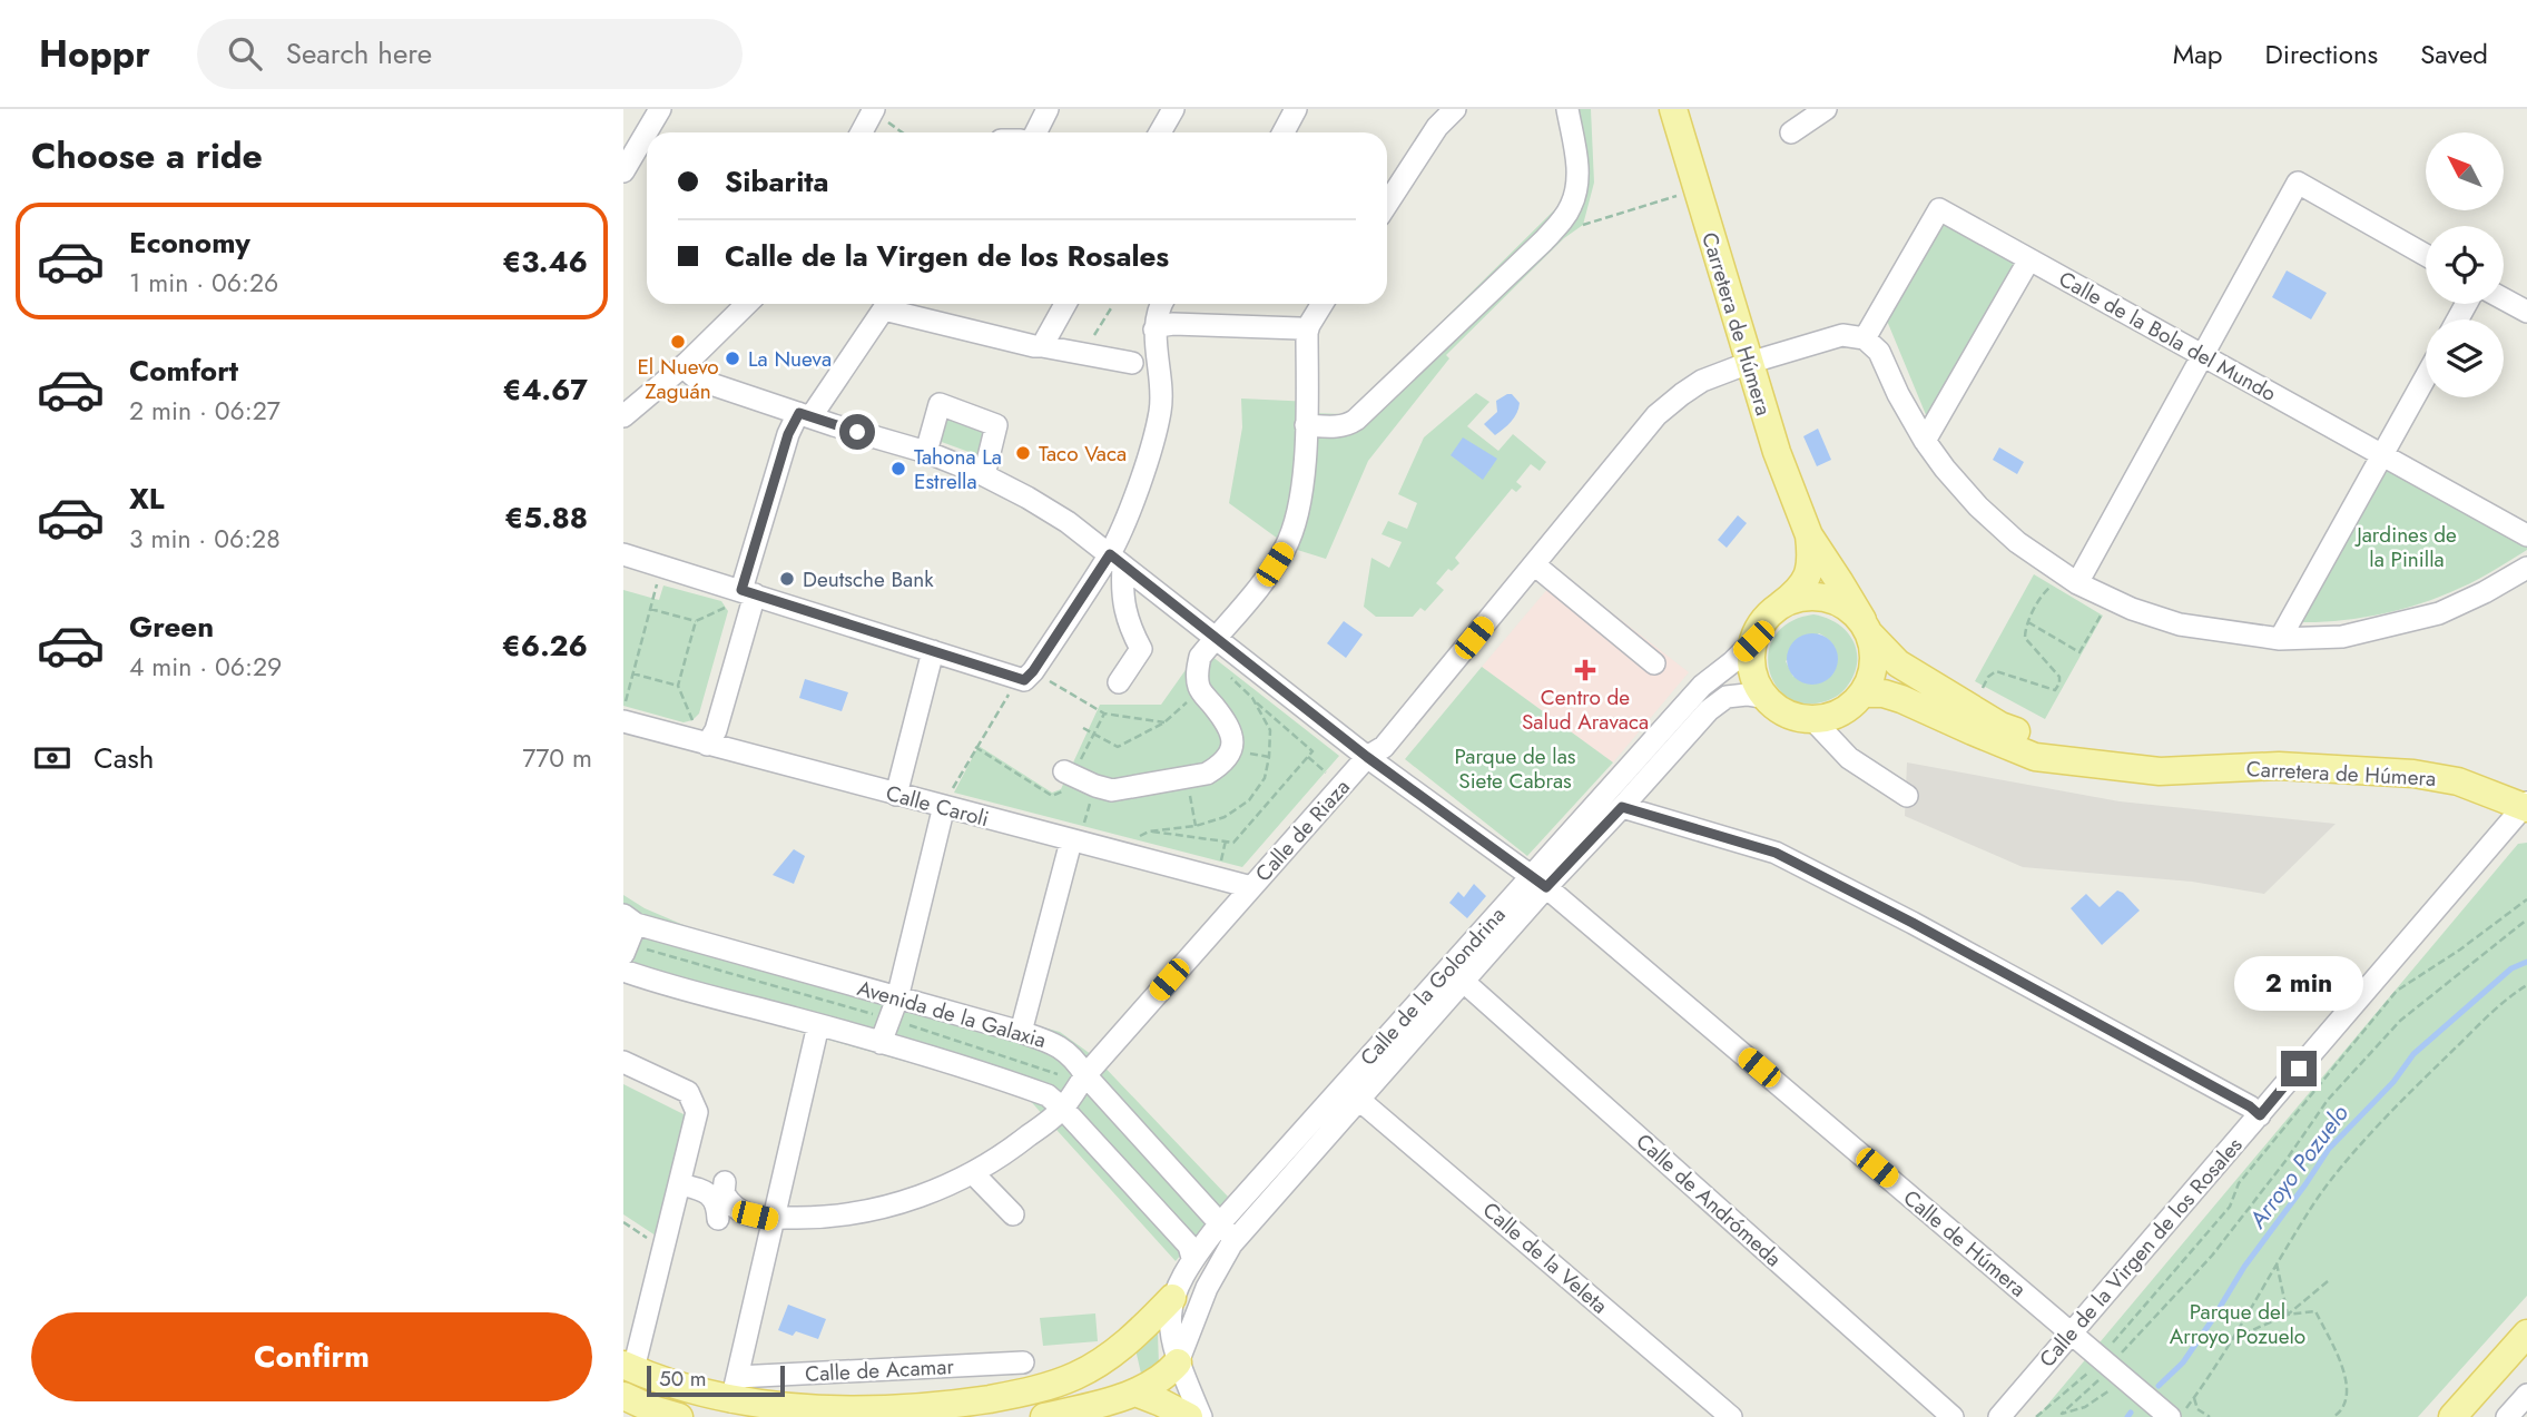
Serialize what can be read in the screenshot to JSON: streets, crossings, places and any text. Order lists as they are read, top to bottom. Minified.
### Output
{"streets":{"main road":["Carretera de Húmera","Calle de Acamar"],"street":["Calle de la Bola del Mundo","Calle Caroli","Calle de Riaza","Calle de la Golondrina","Avenida de la Galaxia","Calle de Andrómeda","Calle de Húmera","Calle de la Virgen de los Rosales","Calle de la Veleta"]},"crossings":[["Carretera de Húmera","Calle de Riaza"],["Carretera de Húmera","Calle de la Golondrina"],["Carretera de Húmera","Calle de la Virgen de los Rosales"],["Calle de la Bola del Mundo","Calle de Riaza"],["Calle Caroli","Calle de Riaza"],["Calle de Riaza","Avenida de la Galaxia"],["Calle de Riaza","Calle de Húmera"],["Calle de la Golondrina","Avenida de la Galaxia"],["Calle de la Golondrina","Calle de Andrómeda"],["Calle de la Golondrina","Calle de Húmera"],["Calle de la Golondrina","Calle de la Veleta"],["Calle de la Golondrina","Calle de Acamar"],["Calle de Húmera","Calle de la Virgen de los Rosales"]],"water":["Arroyo Pozuelo"],"parks":["Jardines de la Pinilla","Parque de las Siete Cabras","Parque del Arroyo Pozuelo"],"places":{"other":["El Nuevo Zaguán","La Nueva","Taco Vaca","Tahona La Estrella","Deutsche Bank"],"health":["Centro de Salud Aravaca"]},"scale_bar":"50 m","north":"top left","page":{"header":"Hoppr","search":"Search here","nav":["Map","Directions","Saved"],"heading":"Choose a ride","banner":["Sibarita","Calle de la Virgen de los Rosales"],"list":[{"name":"Economy","note":"1 min · 06:26","value":"€3.46"},{"name":"Comfort","note":"2 min · 06:27","value":"€4.67"},{"name":"XL","note":"3 min · 06:28","value":"€5.88"},{"name":"Green","note":"4 min · 06:29","value":"€6.26"}],"pay":["Cash","770 m"],"bubble":"2 min","buttons":"Confirm","scale":"50 m"}}
